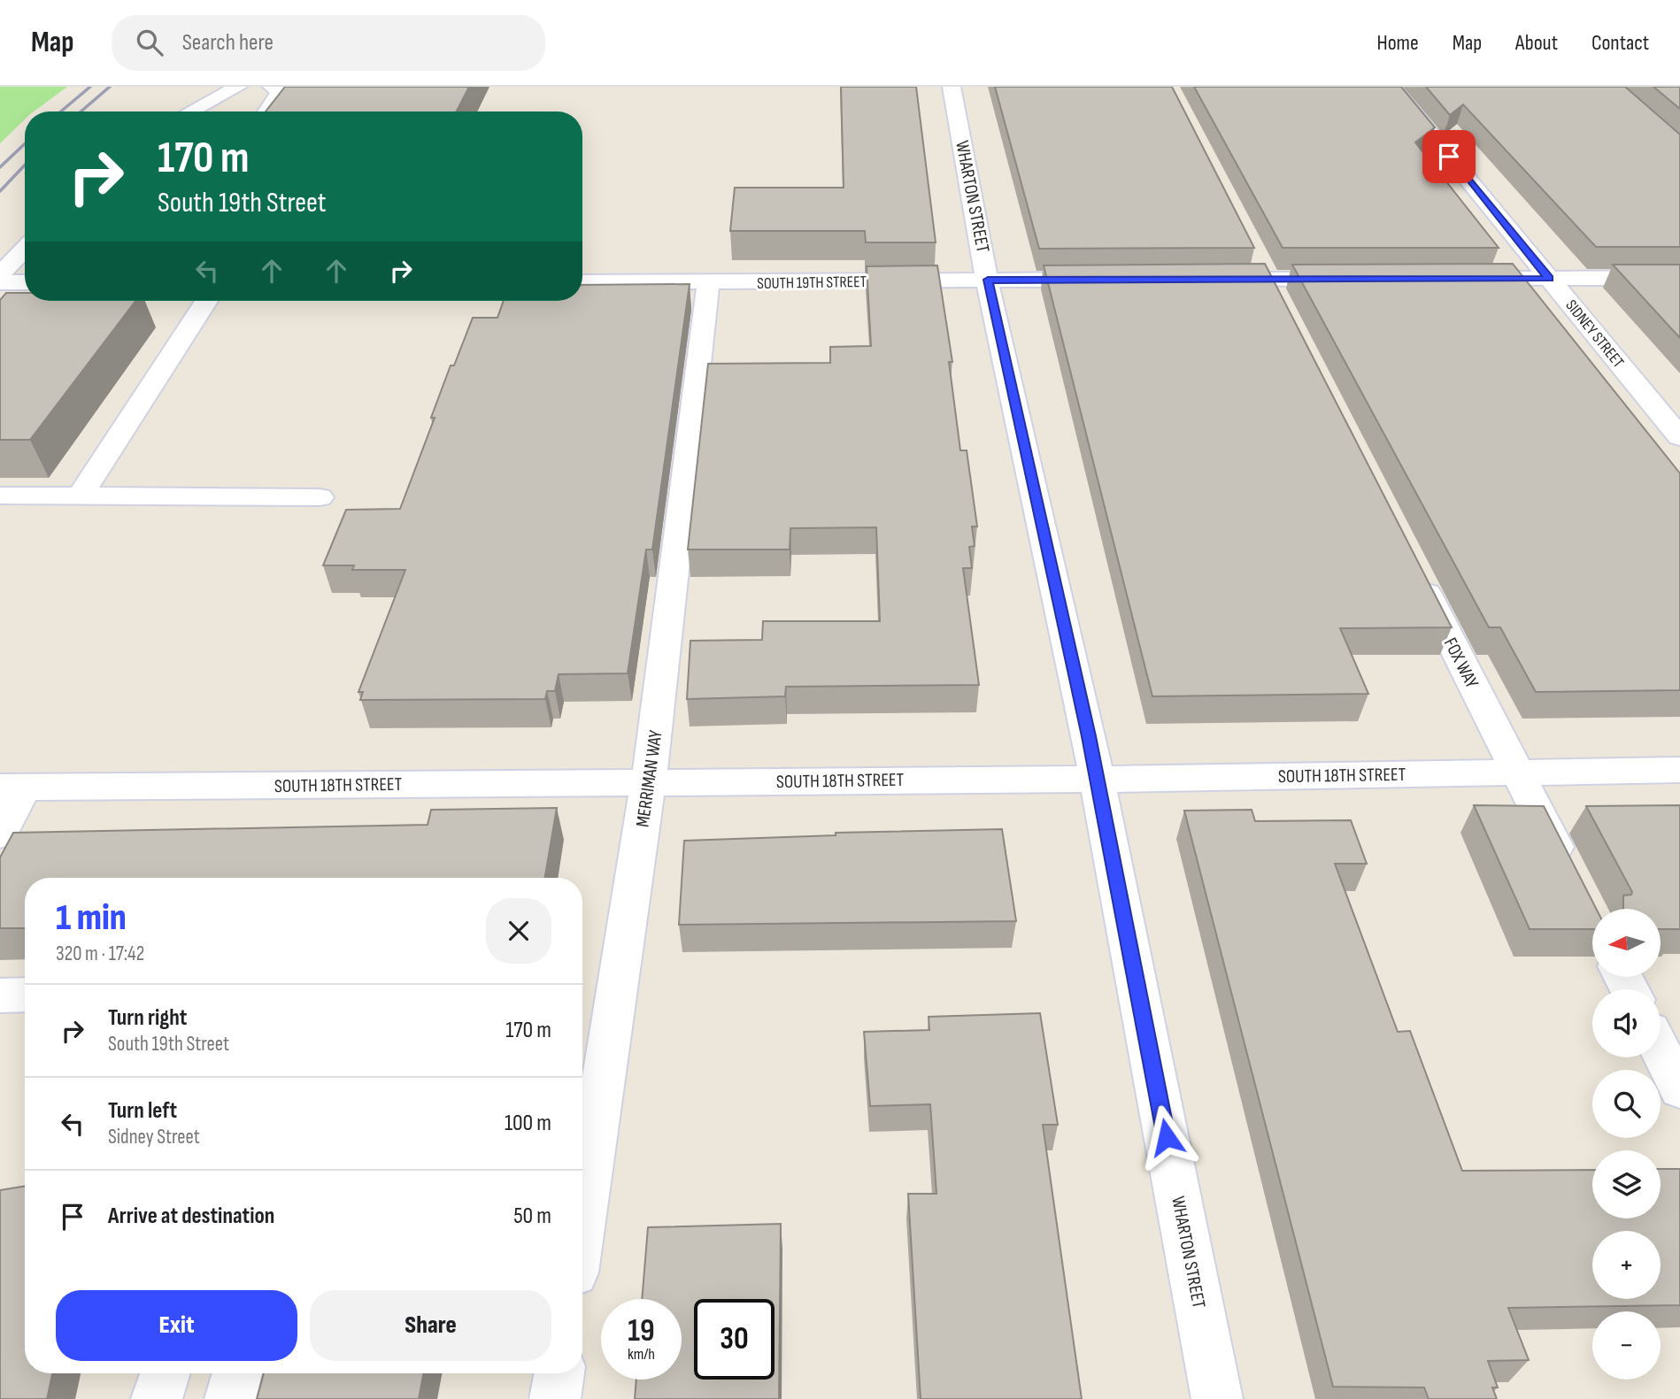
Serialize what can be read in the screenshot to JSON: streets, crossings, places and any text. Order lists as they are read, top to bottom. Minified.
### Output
{"streets":{"street":["WHARTON STREET","SOUTH 19TH STREET","SIDNEY STREET","FOX WAY","SOUTH 18TH STREET","MERRIMAN WAY"]},"crossings":[["WHARTON STREET","SOUTH 19TH STREET"],["WHARTON STREET","SOUTH 18TH STREET"],["SOUTH 19TH STREET","MERRIMAN WAY"],["FOX WAY","SOUTH 18TH STREET"],["SOUTH 18TH STREET","MERRIMAN WAY"]],"north":"left","page":{"header":"Map","search":"Search here","nav":["Home","Map","About","Contact"],"turn":["170 m","South 19th Street"],"heading":["1 min","320 m · 17:42"],"map_buttons":["+","−"],"list":[{"name":"Turn right","note":"South 19th Street","value":"170 m"},{"name":"Turn left","note":"Sidney Street","value":"100 m"},{"name":"Arrive at destination","value":"50 m"}],"buttons":["Exit","Share"],"speed":"19 km/h","limit":"30"}}
